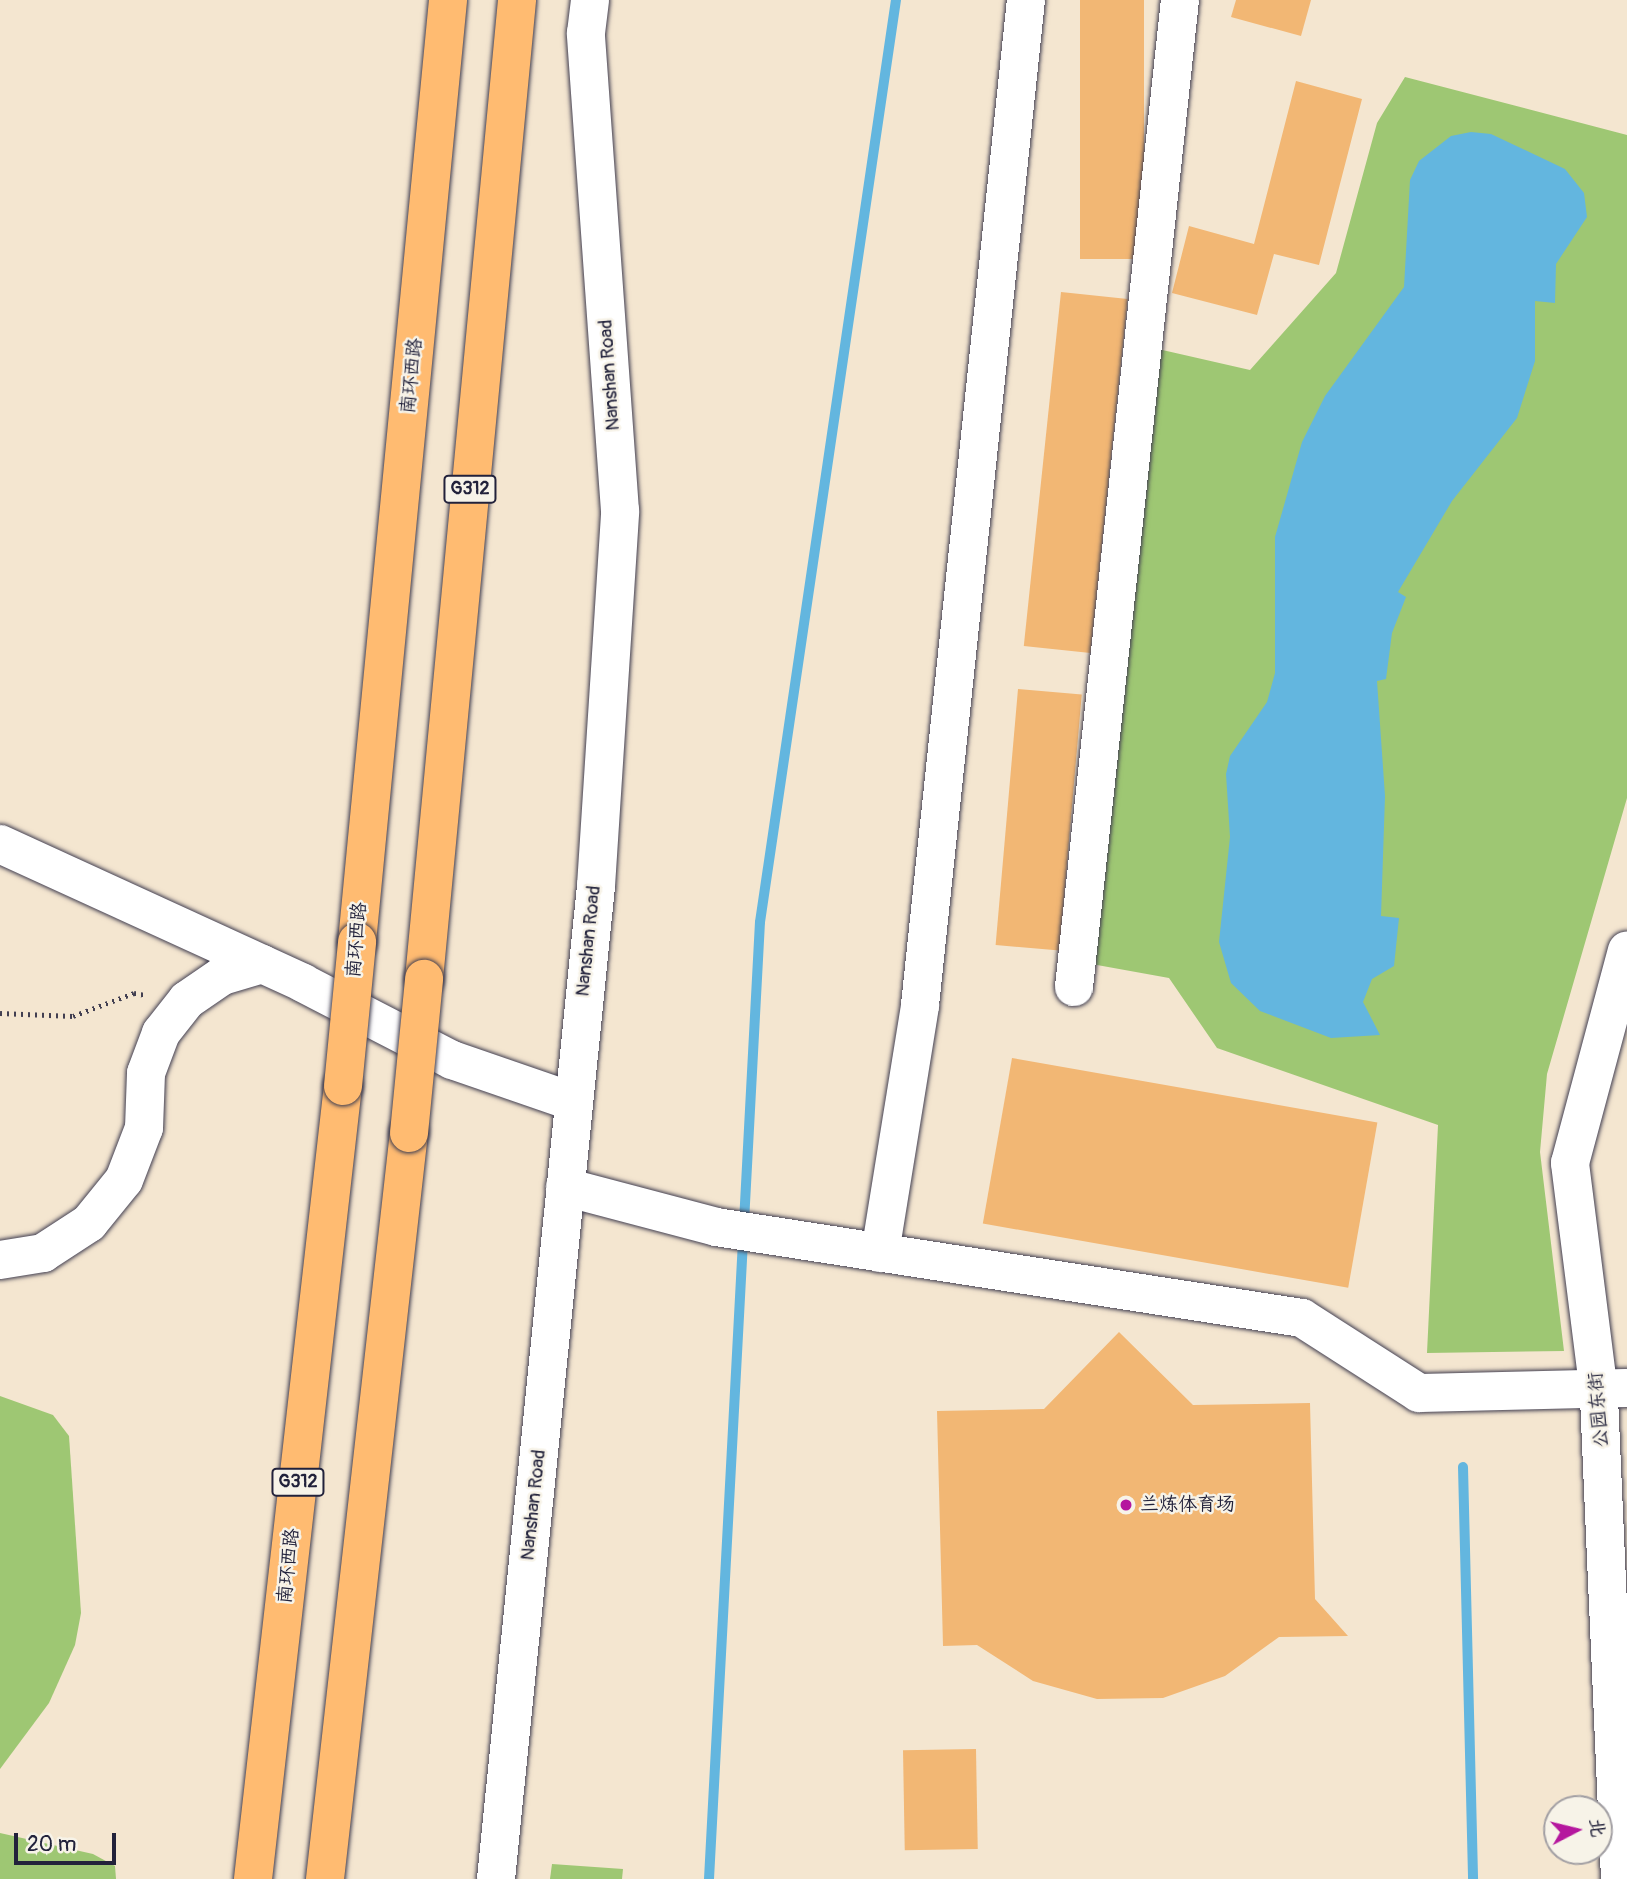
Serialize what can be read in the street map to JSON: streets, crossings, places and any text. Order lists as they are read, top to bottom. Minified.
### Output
{"streets":{"highway":["南环西路","G312"],"street":["Nanshan Road","公园东街"]},"places":["兰炼体育场"],"scale_bar":"20 m","north":"right"}
